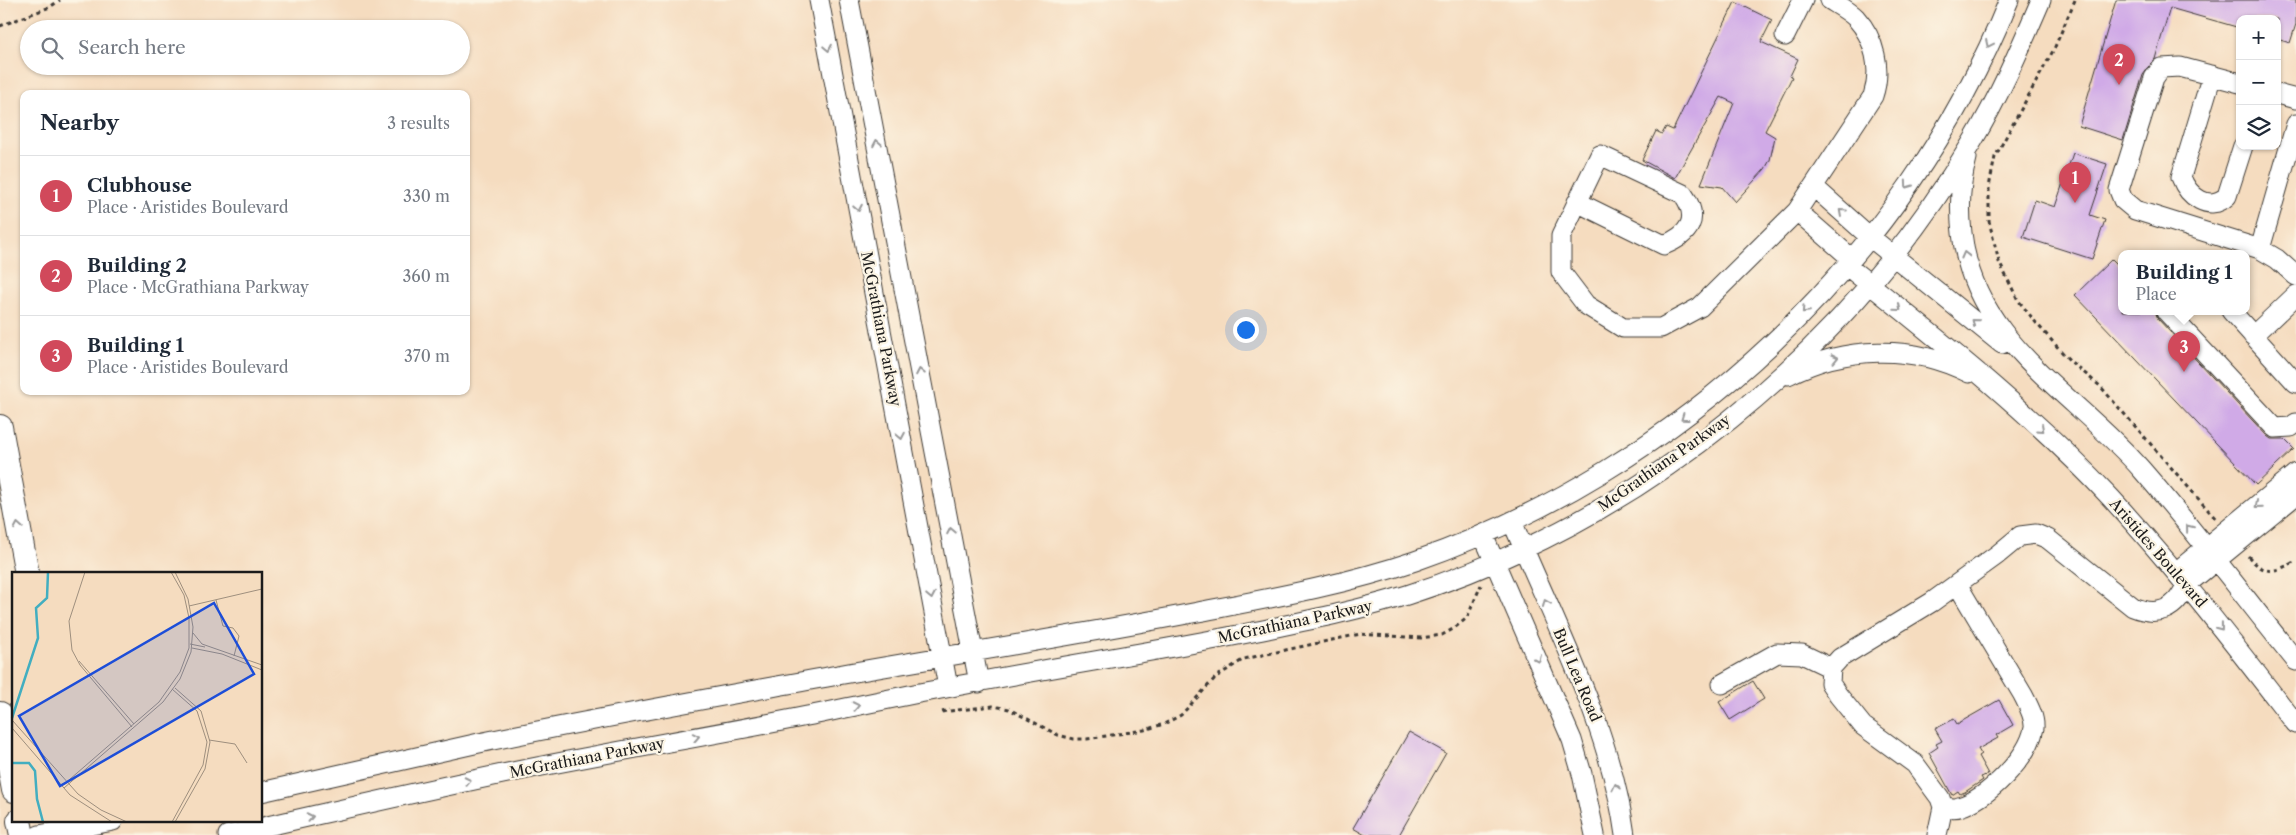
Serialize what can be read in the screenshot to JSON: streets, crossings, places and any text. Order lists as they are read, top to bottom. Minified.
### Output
{"streets":{"street":["McGrathiana Parkway","Aristides Boulevard","Bull Lea Road"]},"crossings":[["McGrathiana Parkway","Aristides Boulevard"],["McGrathiana Parkway","Bull Lea Road"]],"page":{"map_buttons":["+","−"],"search":"Search here","pins":["2","1","3"],"heading":["Nearby","3 results"],"list":[{"mark":"1","name":"Clubhouse","note":"Place · Aristides Boulevard","value":"330 m"},{"mark":"2","name":"Building 2","note":"Place · McGrathiana Parkway","value":"360 m"},{"mark":"3","name":"Building 1","note":"Place · Aristides Boulevard","value":"370 m"}],"popup":["Building 1","Place"]}}
